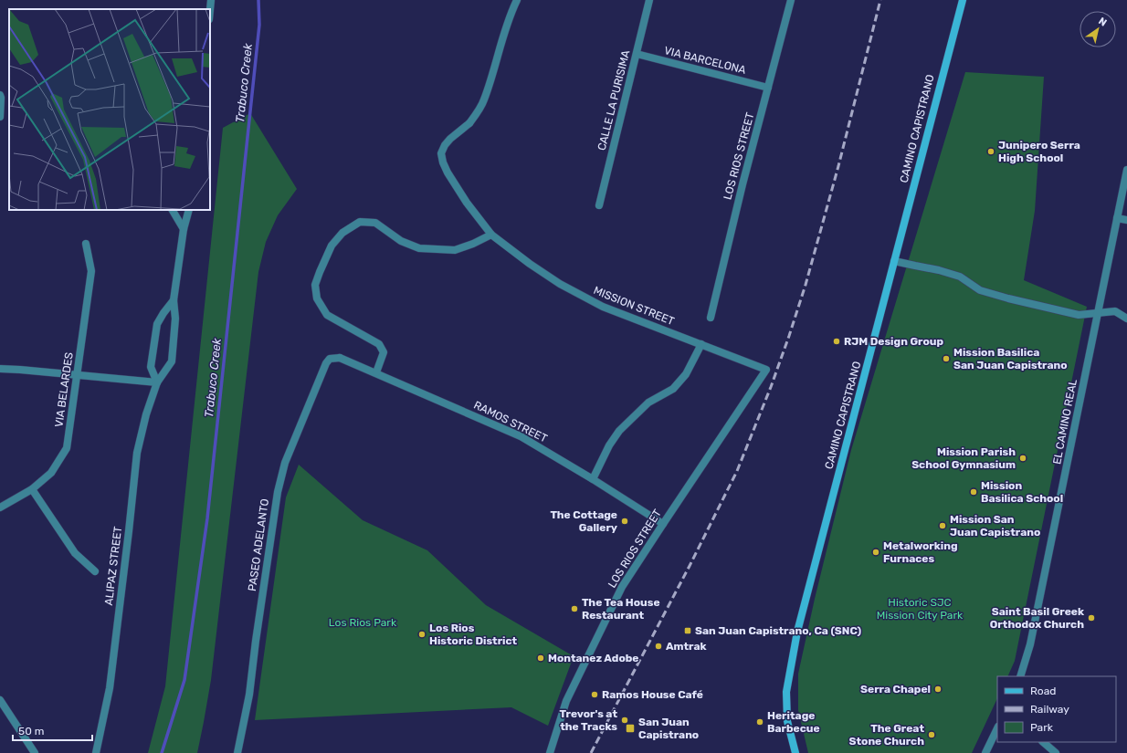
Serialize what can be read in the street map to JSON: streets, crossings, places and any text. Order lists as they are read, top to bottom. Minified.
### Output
{"streets":{"main road":["CAMINO CAPISTRANO"],"street":["VIA BARCELONA","CALLE LA PURISIMA","LOS RIOS STREET","MISSION STREET","VIA BELARDES","RAMOS STREET","EL CAMINO REAL","PASEO ADELANTO","ALIPAZ STREET"]},"crossings":[["VIA BARCELONA","CALLE LA PURISIMA"],["VIA BARCELONA","LOS RIOS STREET"],["LOS RIOS STREET","MISSION STREET"],["LOS RIOS STREET","RAMOS STREET"],["RAMOS STREET","PASEO ADELANTO"]],"water":["Trabuco Creek"],"parks":["Historic SJC Mission City Park","Los Rios Park"],"places":{"other":["Junipero Serra High School","RJM Design Group","Mission Basilica San Juan Capistrano","Mission Parish School Gymnasium","Mission Basilica School","The Cottage Gallery","Mission San Juan Capistrano","Metalworking Furnaces","The Tea House Restaurant","Saint Basil Greek Orthodox Church","Los Rios Historic District","Amtrak","Montanez Adobe","Serra Chapel","Ramos House Café","Trevor's at the Tracks","Heritage Barbecue","The Great Stone Church"],"transit":["San Juan Capistrano, Ca (SNC)","San Juan Capistrano"]},"legend":["Road","Railway","Park"],"scale_bar":"50 m","north":"top right"}
